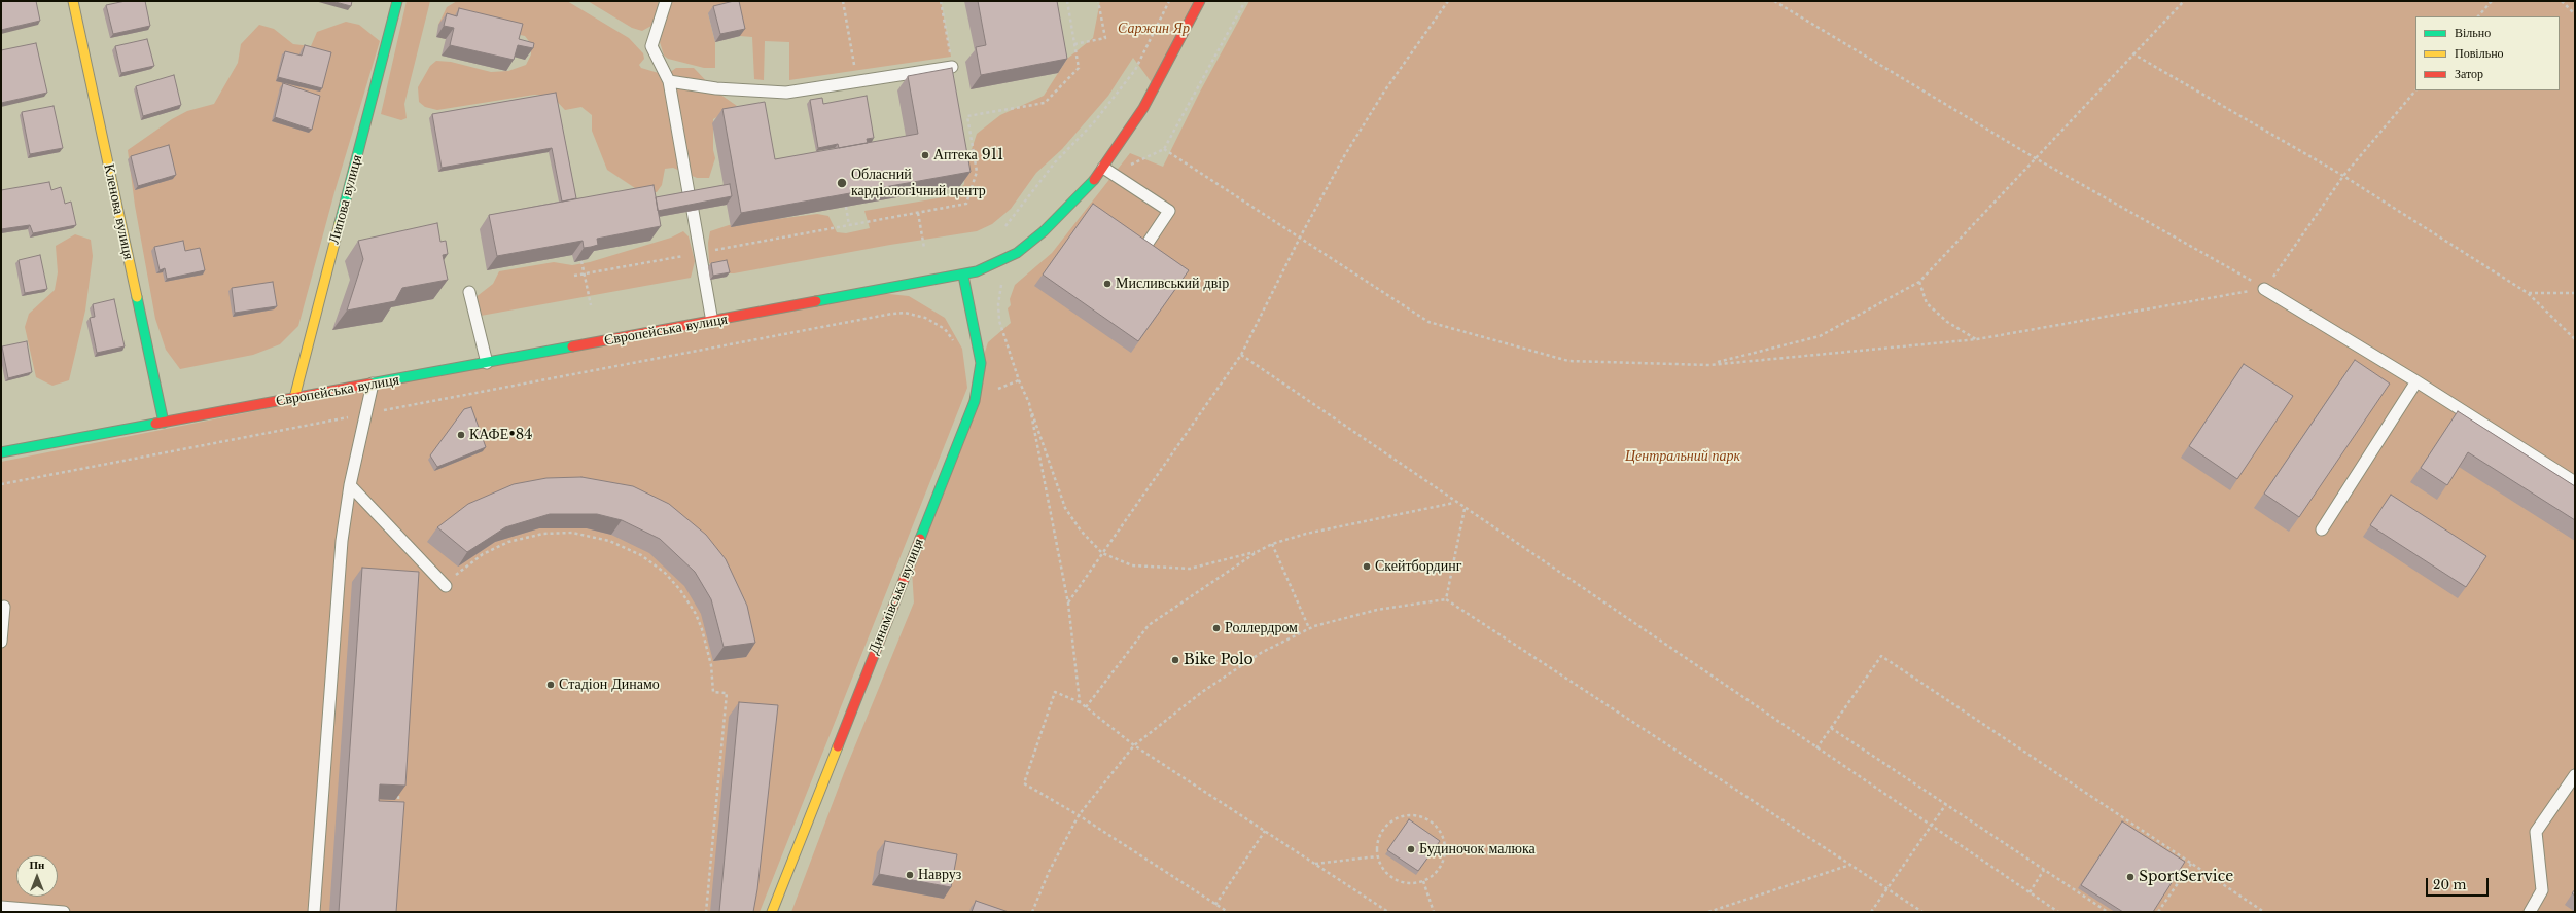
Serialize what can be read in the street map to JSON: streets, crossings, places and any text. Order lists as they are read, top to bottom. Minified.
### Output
{"streets":{"street":["Липова вулиця","Кленова вулиця","Європейська вулиця","Динамівська вулиця"]},"crossings":[["Липова вулиця","Європейська вулиця"],["Кленова вулиця","Європейська вулиця"],["Європейська вулиця","Динамівська вулиця"]],"parks":["Саржин Яр","Центральний парк"],"places":["Аптека 911","Обласний кардiологiчний центр","Мисливський двір","КАФЕ•84","Скейтбординг","Роллердром","Bike Polo","Стадіон Динамо","Будиночок малюка","Навруз","SportService"],"legend":["Вільно","Повільно","Затор"],"scale_bar":"20 m","north":"top"}
